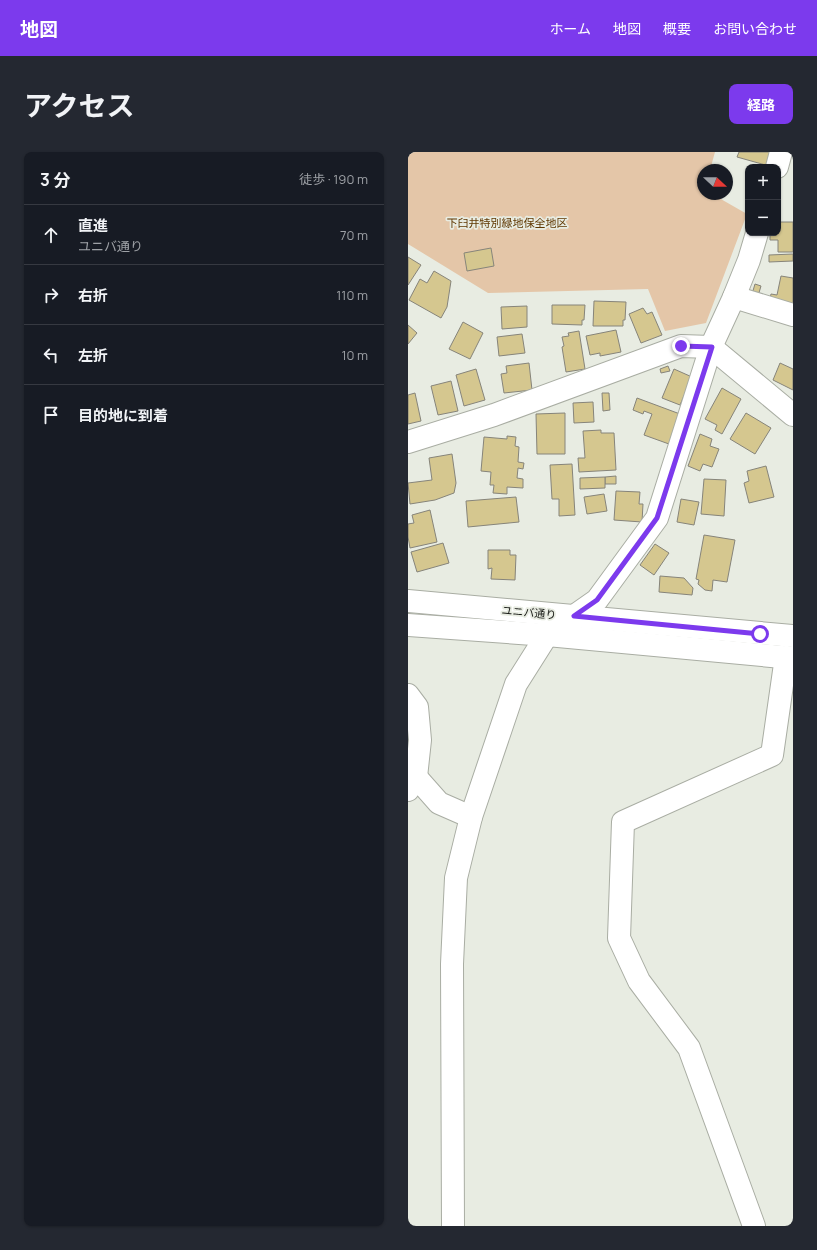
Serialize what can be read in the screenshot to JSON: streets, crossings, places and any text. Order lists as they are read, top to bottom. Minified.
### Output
{"streets":{"street":["ユニバ通り"]},"parks":["下臼井特別緑地保全地区"],"north":"right","page":{"header":"地図","nav":["ホーム","地図","概要","お問い合わせ"],"title":"アクセス","buttons":"経路","heading":["3 分","徒歩 · 190 m"],"map_buttons":["+","−"],"list":[["直進","ユニバ通り","70 m"],["右折","110 m"],["左折","10 m"],"目的地に到着"]}}
